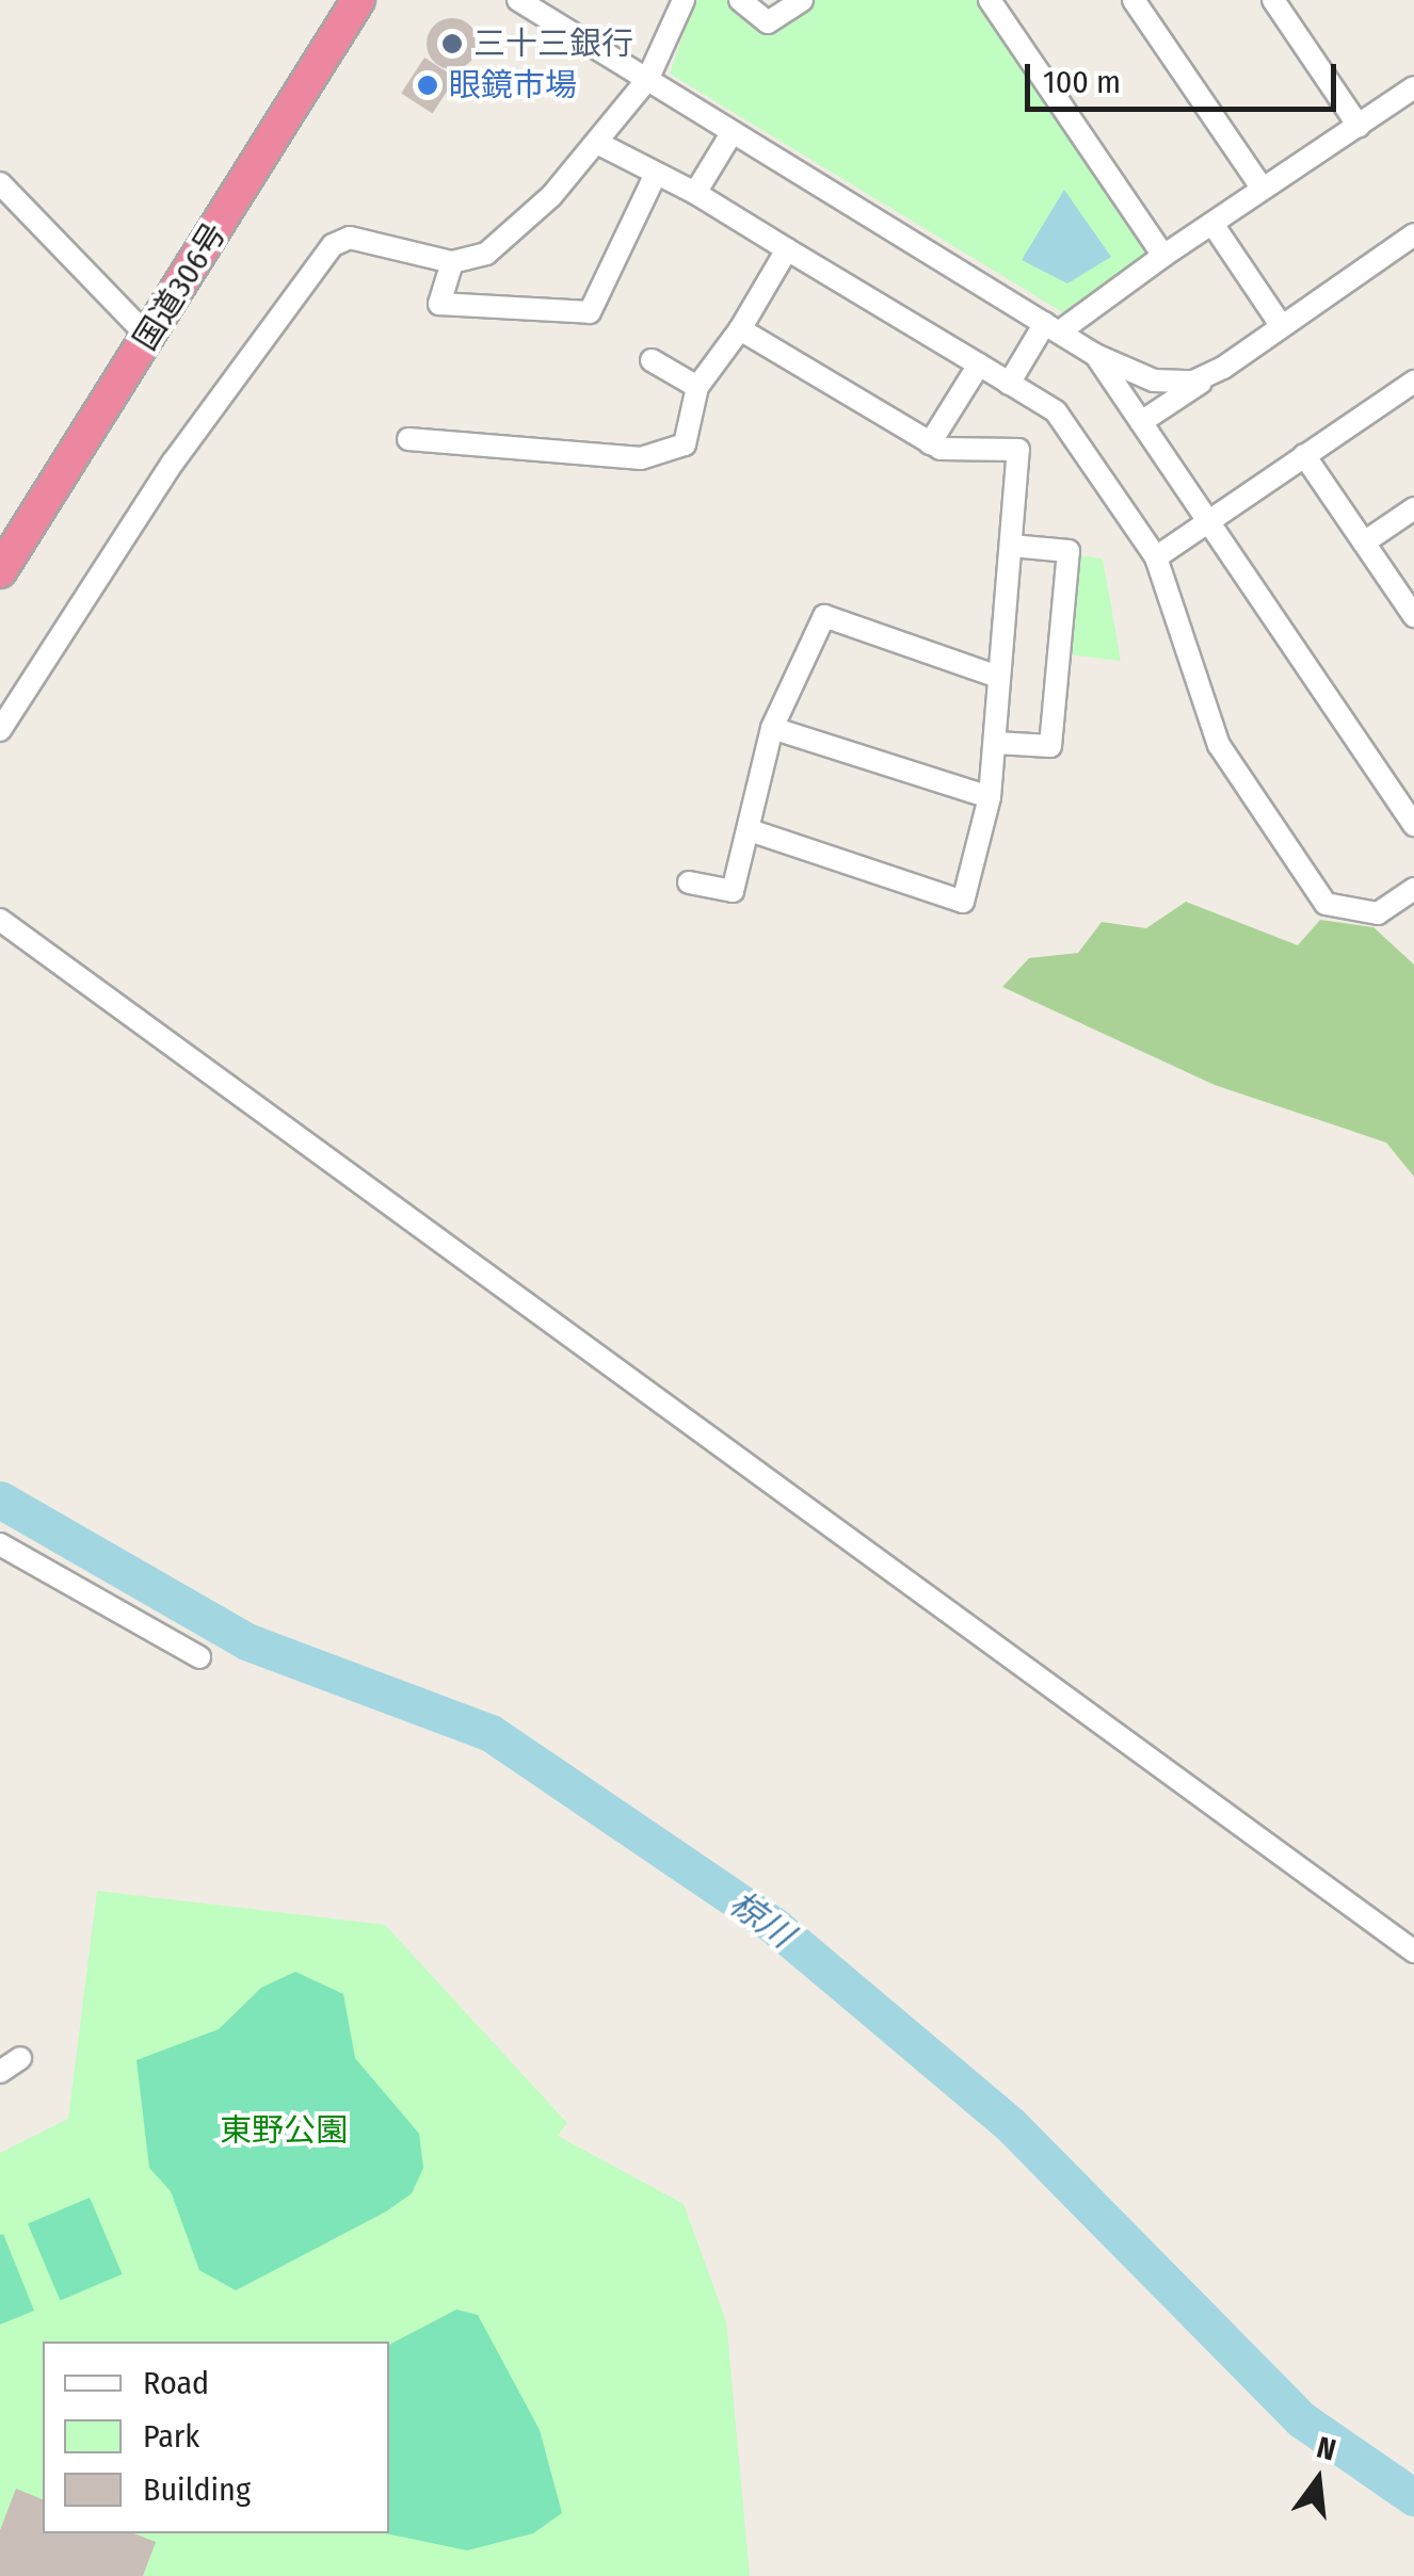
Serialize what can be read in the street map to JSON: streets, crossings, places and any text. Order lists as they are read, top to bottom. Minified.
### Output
{"streets":{"highway":["国道306号"]},"water":["椋川"],"parks":["東野公園"],"places":["三十三銀行","眼鏡市場"],"legend":["Road","Park","Building"],"scale_bar":"100 m","north":"top"}
